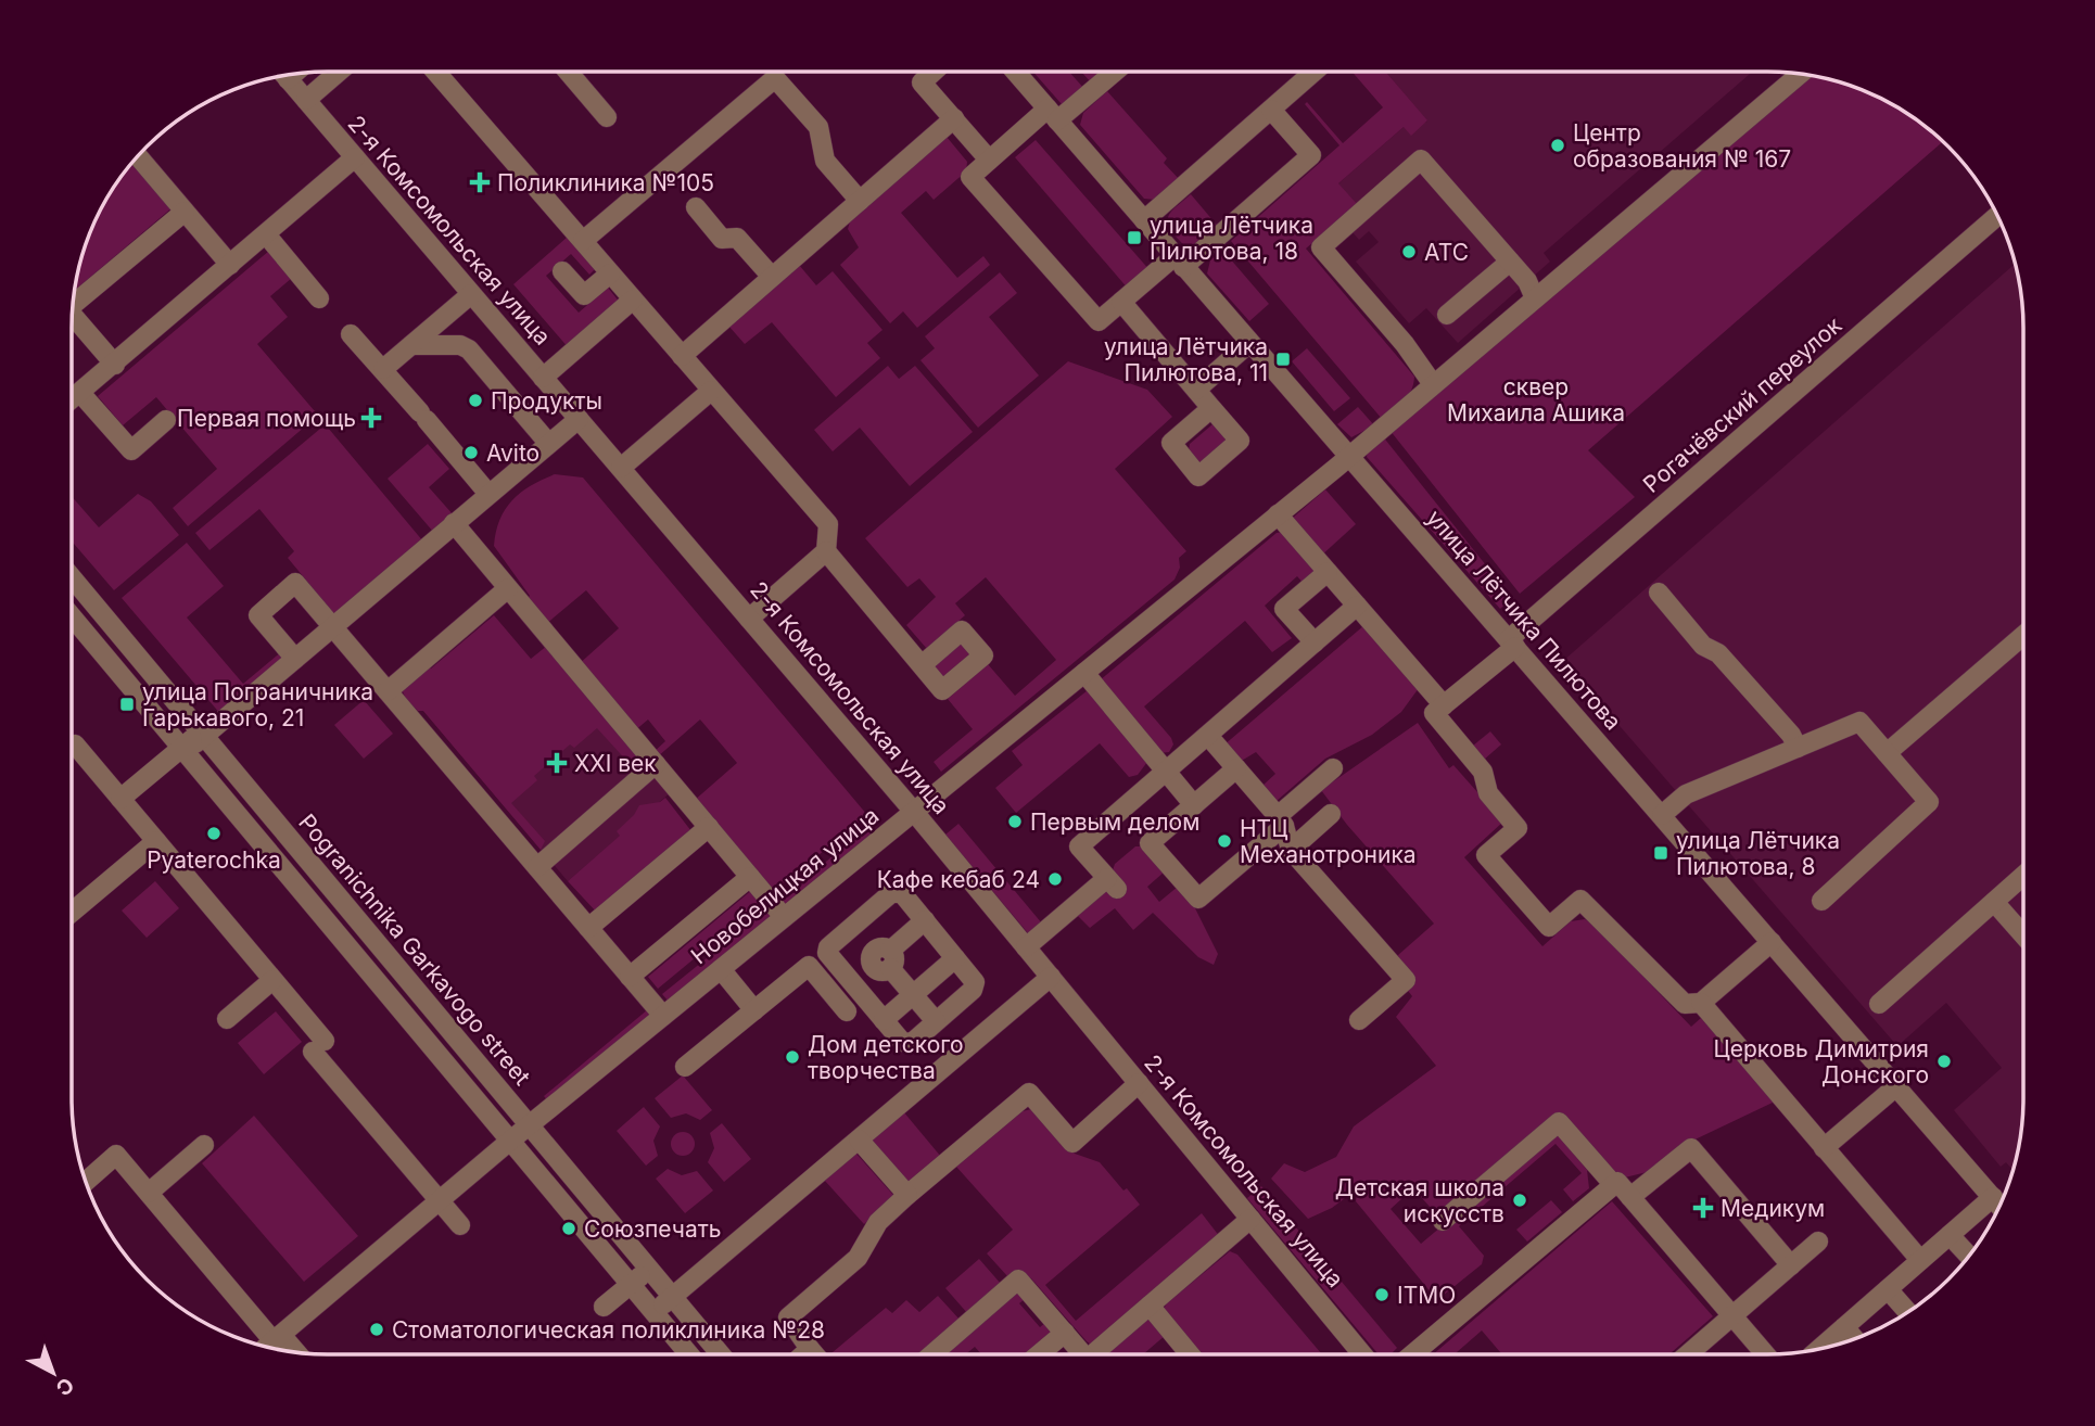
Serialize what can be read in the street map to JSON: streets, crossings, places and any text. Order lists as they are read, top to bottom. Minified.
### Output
{"streets":{"street":["2-я Комсомольская улица","Рогачёвский переулок","улица Лётчика Пилютова","Новобелицкая улица","Pogranichnika Garkavogo street"]},"crossings":[["2-я Комсомольская улица","Новобелицкая улица"],["Рогачёвский переулок","улица Лётчика Пилютова"],["улица Лётчика Пилютова","Новобелицкая улица"],["Новобелицкая улица","Pogranichnika Garkavogo street"]],"parks":["сквер Михаила Ашика"],"places":{"other":["Центр образования № 167","АТС","Продукты","Avito","Первым делом","Pyaterochka","НТЦ Механотроника","Кафе кебаб 24","Дом детского творчества","Церковь Димитрия Донского","Детская школа искусств","Союзпечать","ITMO","Стоматологическая поликлиника №28"],"health":["Поликлиника №105","Первая помощь","XXI век","Медикум"],"transit":["улица Лётчика Пилютова, 18","улица Лётчика Пилютова, 11","улица Пограничника Гарькавого, 21","улица Лётчика Пилютова, 8"]},"north":"bottom right"}
